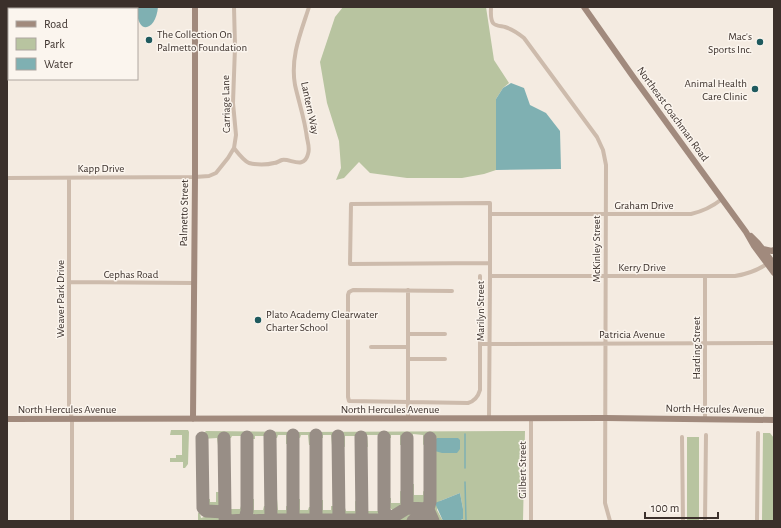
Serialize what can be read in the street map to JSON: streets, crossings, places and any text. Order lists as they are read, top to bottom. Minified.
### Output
{"streets":{"street":["Carriage Lane","Lantern Way","Northeast Coachman Road","Kapp Drive","Graham Drive","Palmetto Street","McKinley Street","Kerry Drive","Cephas Road","Weaver Park Drive","Marilyn Street","Patricia Avenue","Harding Street","North Hercules Avenue","Gilbert Street"]},"crossings":[["Carriage Lane","Lantern Way"],["Carriage Lane","Kapp Drive"],["Carriage Lane","Palmetto Street"],["Northeast Coachman Road","Graham Drive"],["Northeast Coachman Road","Kerry Drive"],["Kapp Drive","Palmetto Street"],["Kapp Drive","Weaver Park Drive"],["Graham Drive","McKinley Street"],["Graham Drive","Marilyn Street"],["Palmetto Street","Cephas Road"],["Palmetto Street","North Hercules Avenue"],["McKinley Street","Kerry Drive"],["McKinley Street","Patricia Avenue"],["McKinley Street","North Hercules Avenue"],["Kerry Drive","Marilyn Street"],["Kerry Drive","Harding Street"],["Cephas Road","Weaver Park Drive"],["Weaver Park Drive","North Hercules Avenue"],["Marilyn Street","Patricia Avenue"],["Marilyn Street","North Hercules Avenue"],["Patricia Avenue","Harding Street"],["Harding Street","North Hercules Avenue"],["North Hercules Avenue","Gilbert Street"]],"places":["The Collection On Palmetto Foundation","Mac's Sports Inc.","Animal Health Care Clinic","Plato Academy Clearwater Charter School"],"legend":["Road","Park","Water"],"scale_bar":"100 m"}
